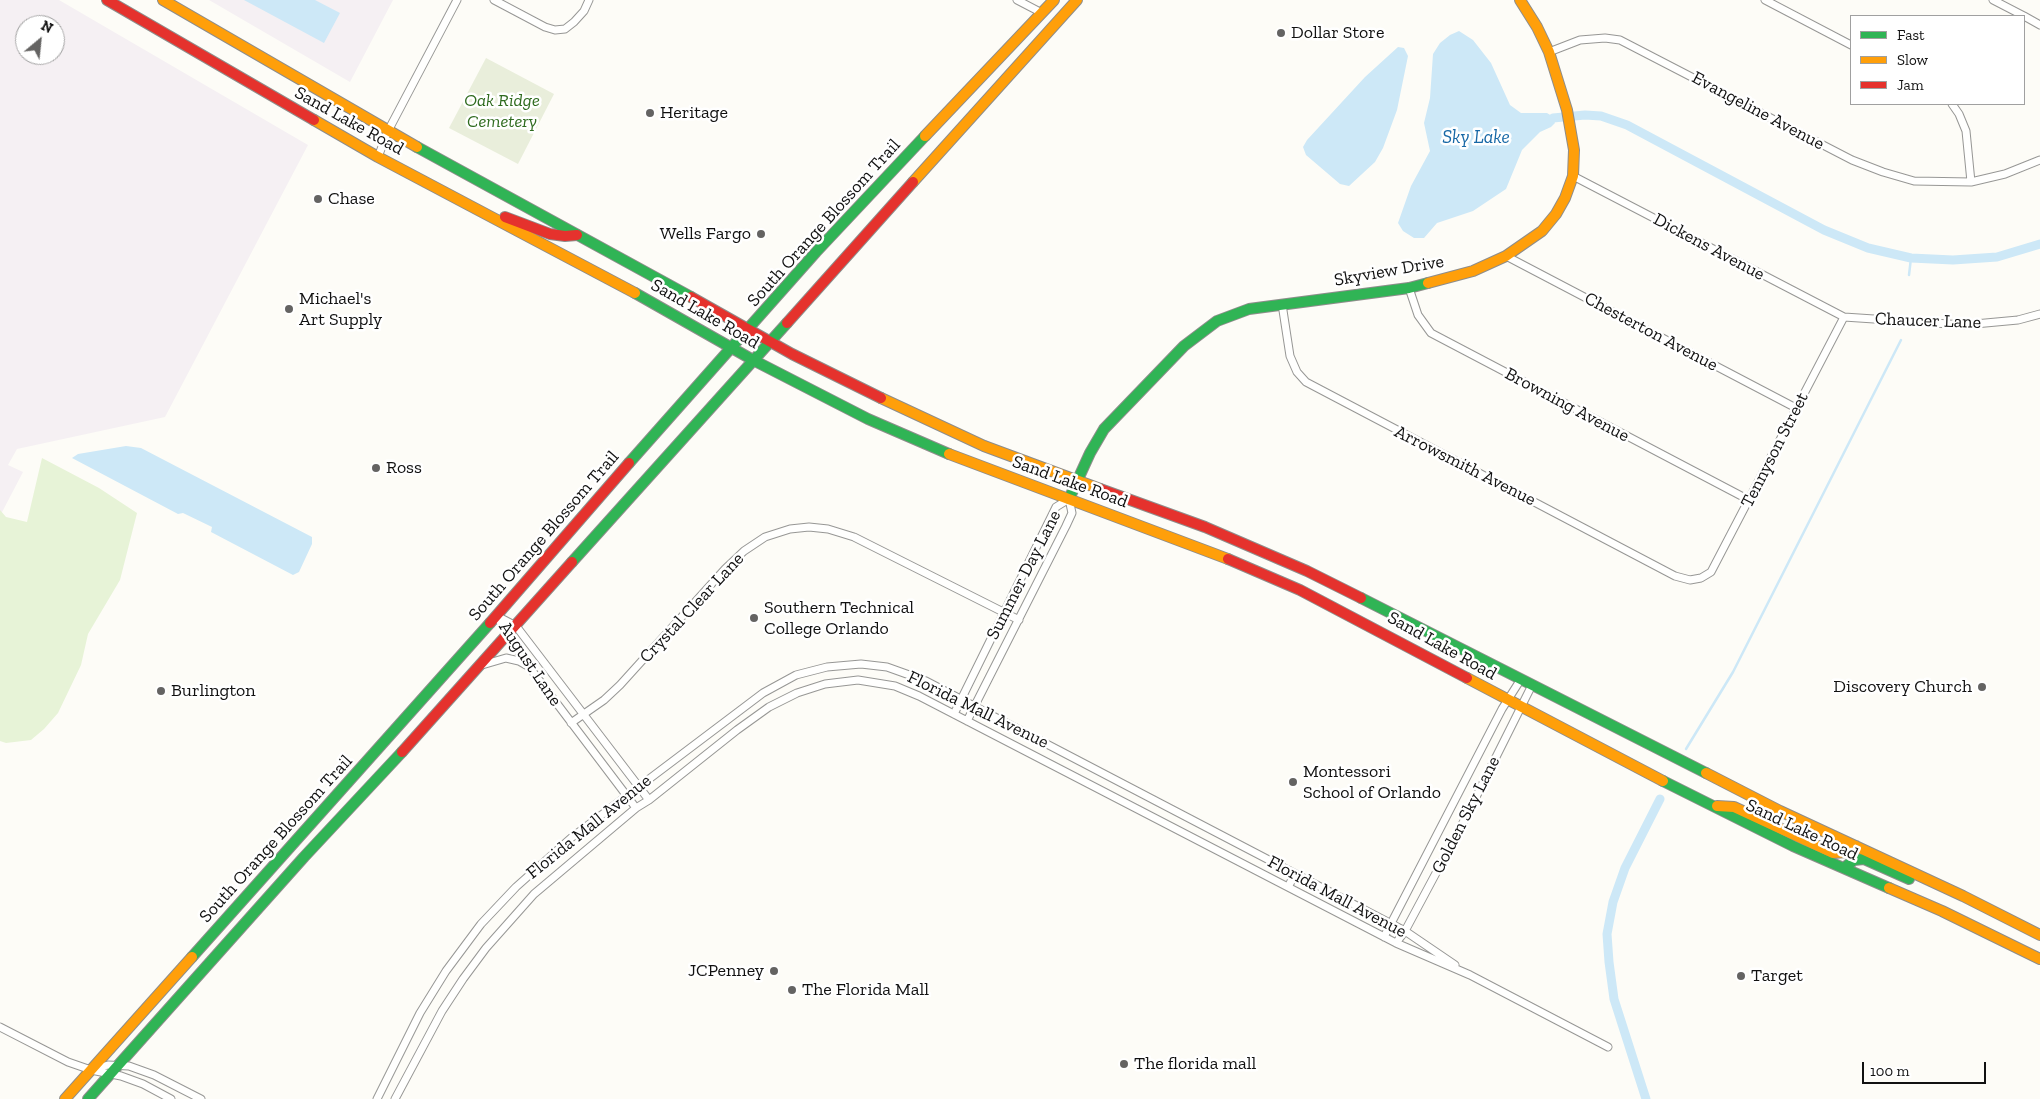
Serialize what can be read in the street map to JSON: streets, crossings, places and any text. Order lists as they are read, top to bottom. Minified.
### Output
{"streets":{"main road":["Sand Lake Road","South Orange Blossom Trail","Skyview Drive"],"street":["Evangeline Avenue","Dickens Avenue","Chaucer Lane","Chesterton Avenue","Browning Avenue","Tennyson Street","Arrowsmith Avenue","Summer Day Lane","Crystal Clear Lane","August Lane","Florida Mall Avenue","Golden Sky Lane"]},"crossings":[["Evangeline Avenue","Skyview Drive"],["Sand Lake Road","South Orange Blossom Trail"],["Sand Lake Road","Skyview Drive"],["Sand Lake Road","Summer Day Lane"],["Sand Lake Road","Golden Sky Lane"],["South Orange Blossom Trail","August Lane"],["Dickens Avenue","Skyview Drive"],["Dickens Avenue","Chaucer Lane"],["Dickens Avenue","Tennyson Street"],["Skyview Drive","Chesterton Avenue"],["Skyview Drive","Browning Avenue"],["Skyview Drive","Arrowsmith Avenue"],["Skyview Drive","Summer Day Lane"],["Chaucer Lane","Tennyson Street"],["Chesterton Avenue","Tennyson Street"],["Browning Avenue","Tennyson Street"],["Tennyson Street","Arrowsmith Avenue"],["Summer Day Lane","Crystal Clear Lane"],["Summer Day Lane","Florida Mall Avenue"],["Crystal Clear Lane","August Lane"],["August Lane","Florida Mall Avenue"],["Florida Mall Avenue","Golden Sky Lane"]],"water":["Sky Lake"],"parks":["Oak Ridge Cemetery"],"places":["Dollar Store","Heritage","Chase","Wells Fargo","Michael's Art Supply","Ross","Southern Technical College Orlando","Discovery Church","Burlington","Montessori School of Orlando","JCPenney","Target","The Florida Mall","The florida mall"],"legend":["Fast","Slow","Jam"],"scale_bar":"100 m","north":"top right"}
